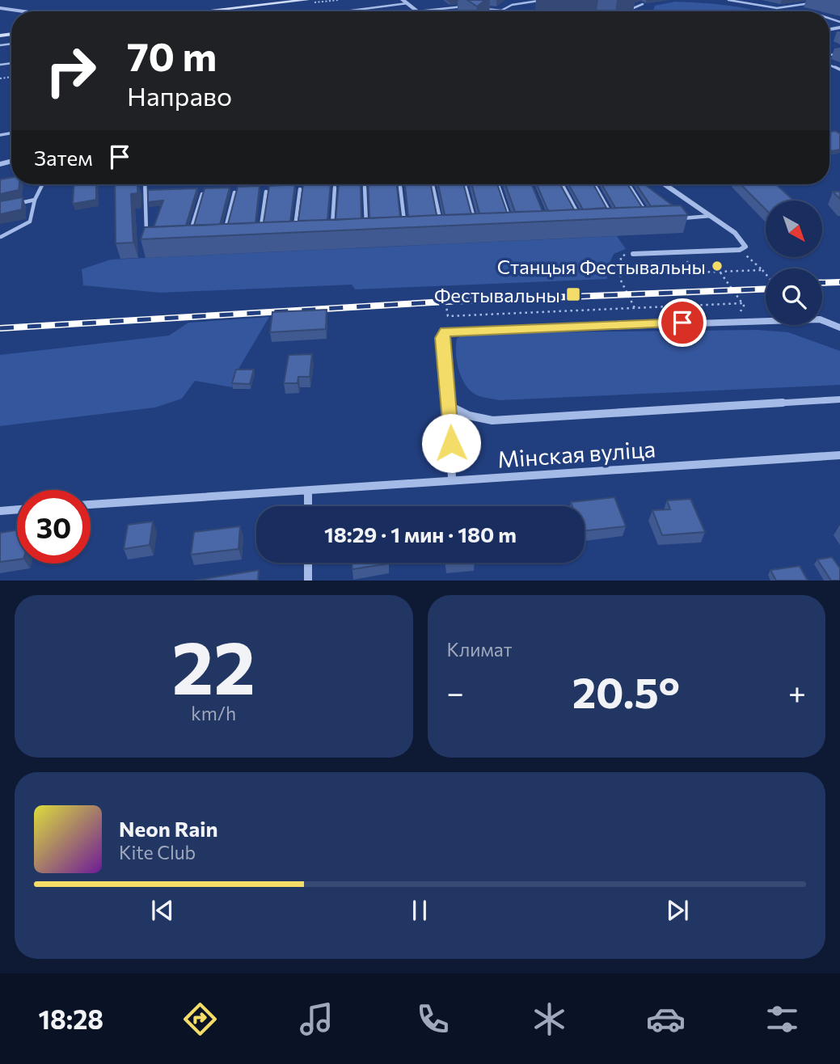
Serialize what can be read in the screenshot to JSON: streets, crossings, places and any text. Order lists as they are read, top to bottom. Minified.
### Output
{"streets":{"street":["Мінская вуліца"]},"places":{"other":["Станцыя Фестывальны"],"transit":["Фестывальны"]},"north":"bottom right","page":{"turn":["70 m","Направо"],"then":"Затем","limit":"30","trip":"18:29 · 1 мин · 180 m","tile":[["22","km/h"],"Климат"],"heat":["−","20.5°","+"],"song":["Neon Rain","Kite Club"],"tabs":"18:28"}}
